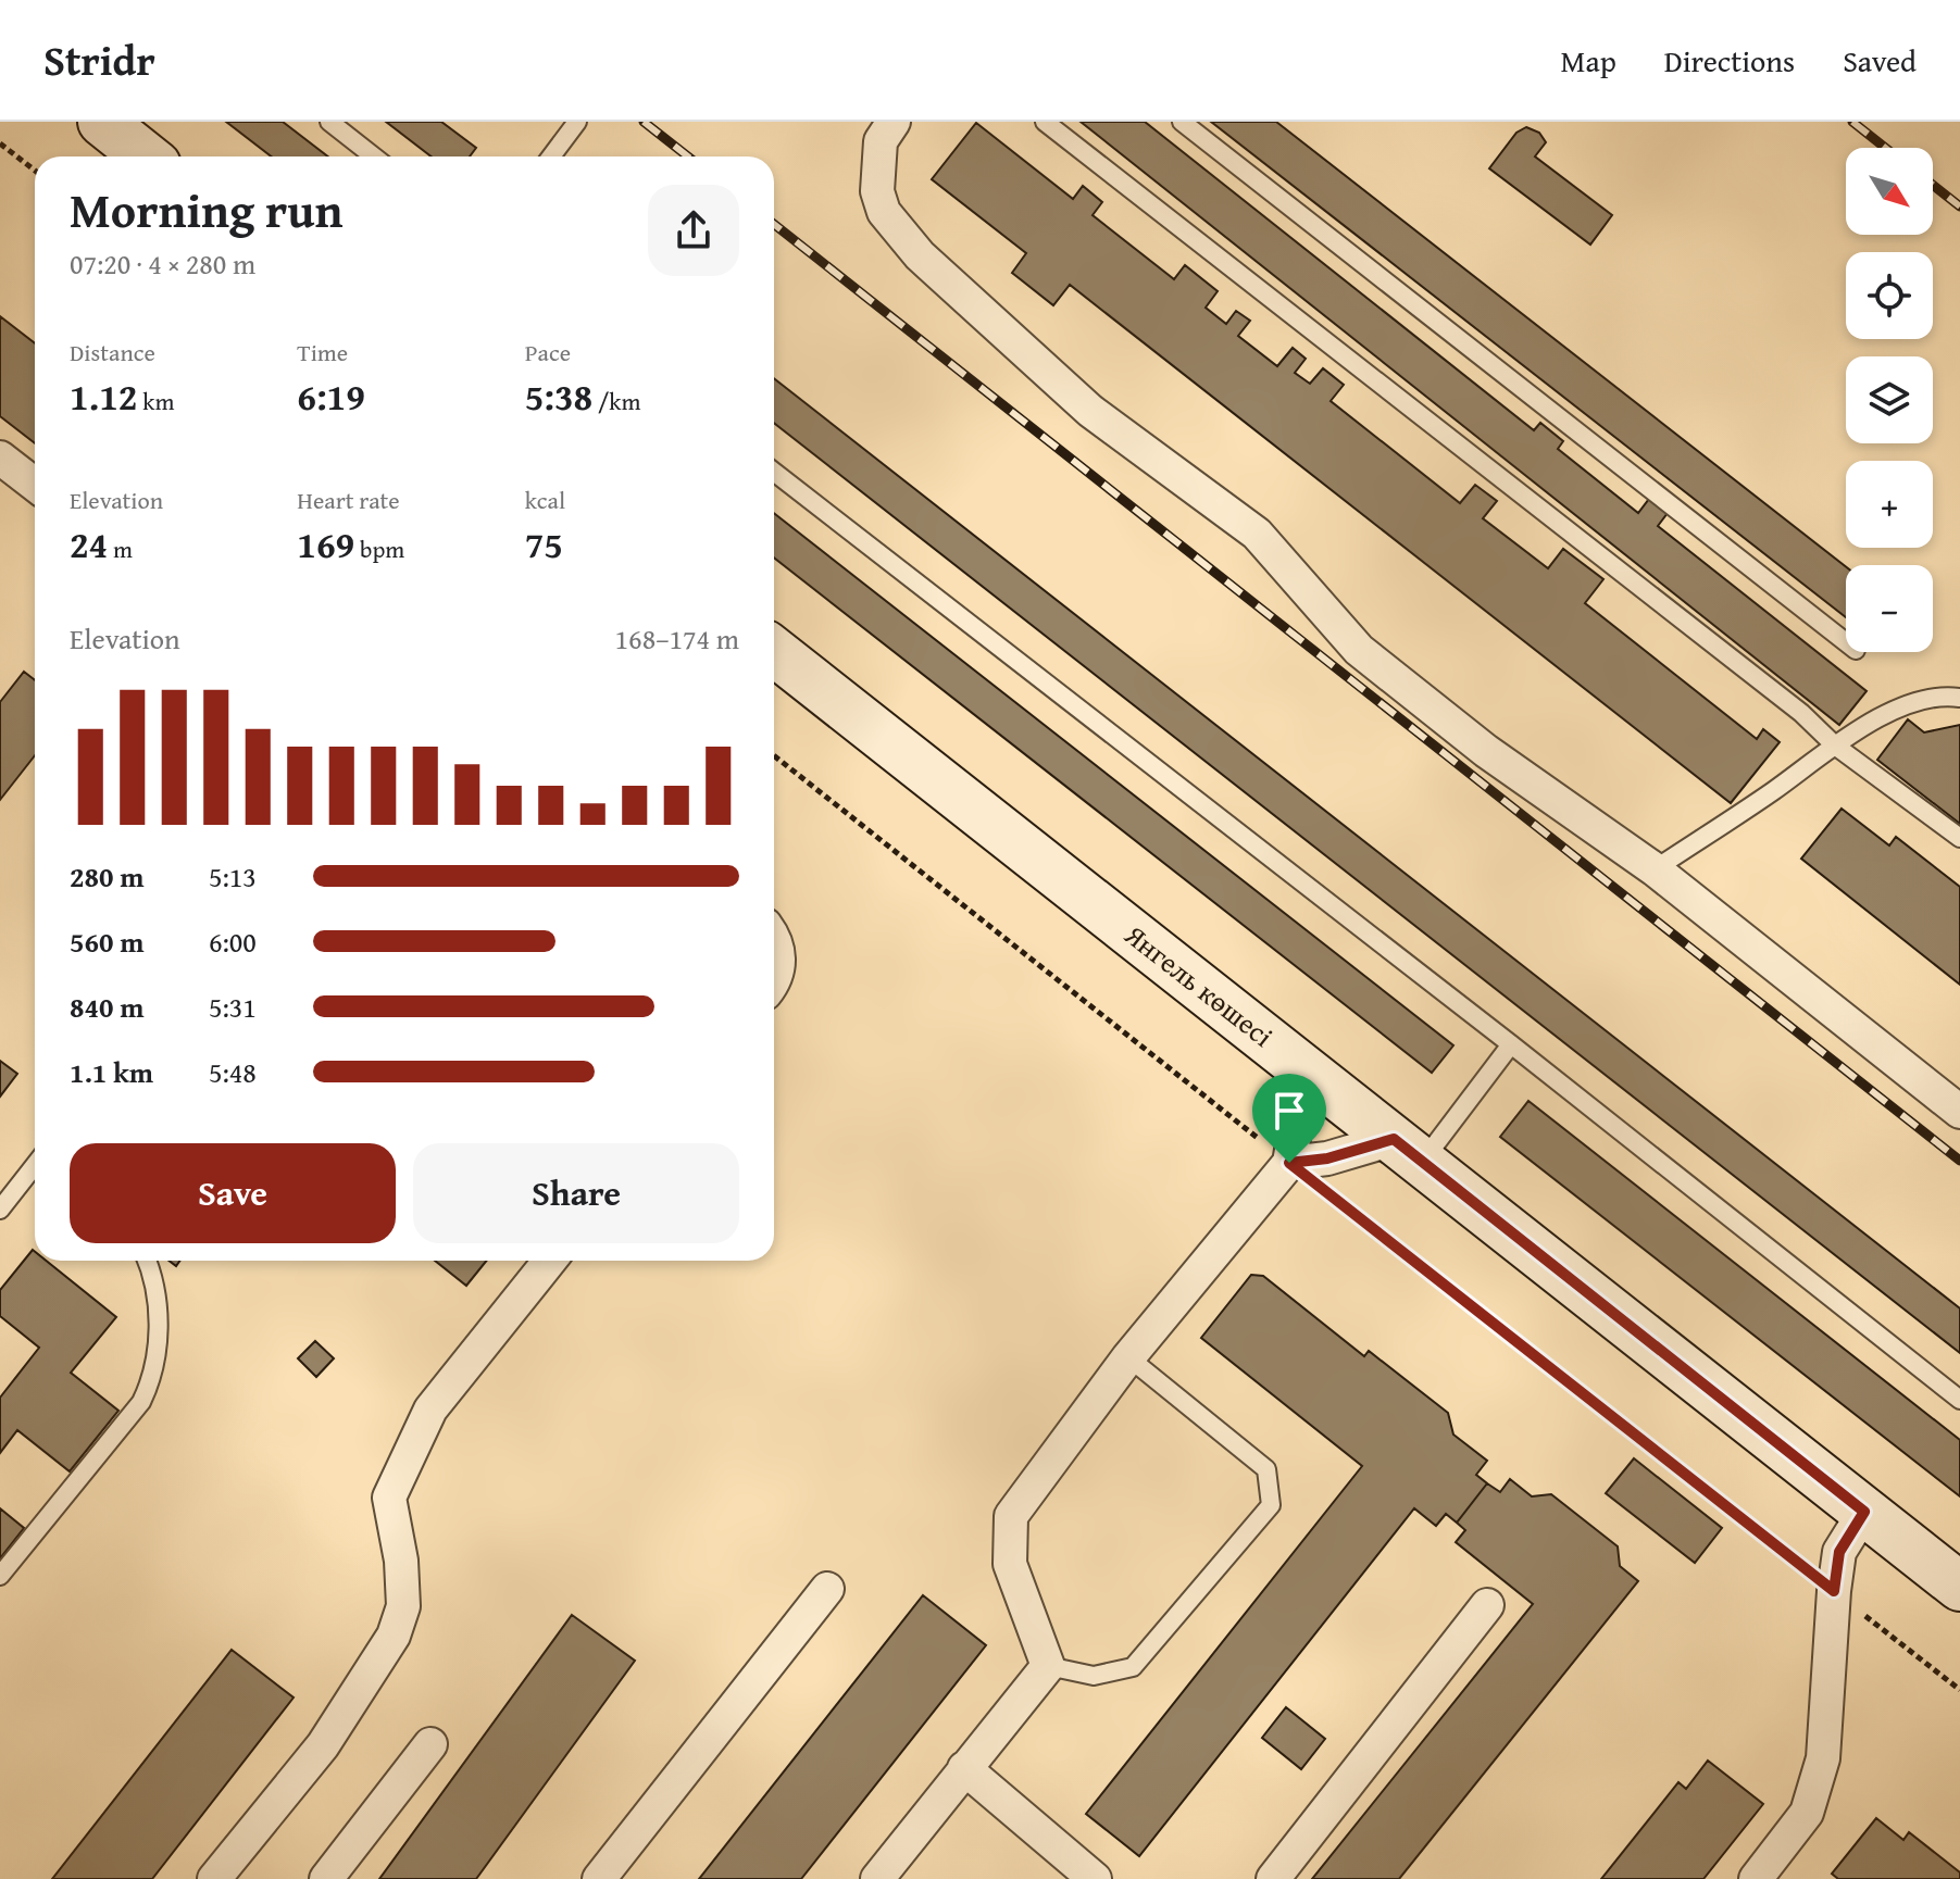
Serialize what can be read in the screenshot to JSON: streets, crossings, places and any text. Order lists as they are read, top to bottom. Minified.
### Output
{"streets":{"street":["Янгель көшесі"]},"north":"bottom right","page":{"header":"Stridr","nav":["Map","Directions","Saved"],"map_buttons":["+","−"],"heading":["Morning run","07:20 · 4 × 280 m"],"stats":[["Distance","1.12 km"],["Time","6:19"],["Pace","5:38 /km"],["Elevation","24 m"],["Heart rate","169 bpm"],["kcal","75"]],"chart":["Elevation","168–174 m"],"list":[{"name":"280 m","note":"5:13"},{"name":"560 m","note":"6:00"},{"name":"840 m","note":"5:31"},{"name":"1.1 km","note":"5:48"}],"buttons":["Save","Share"]}}
